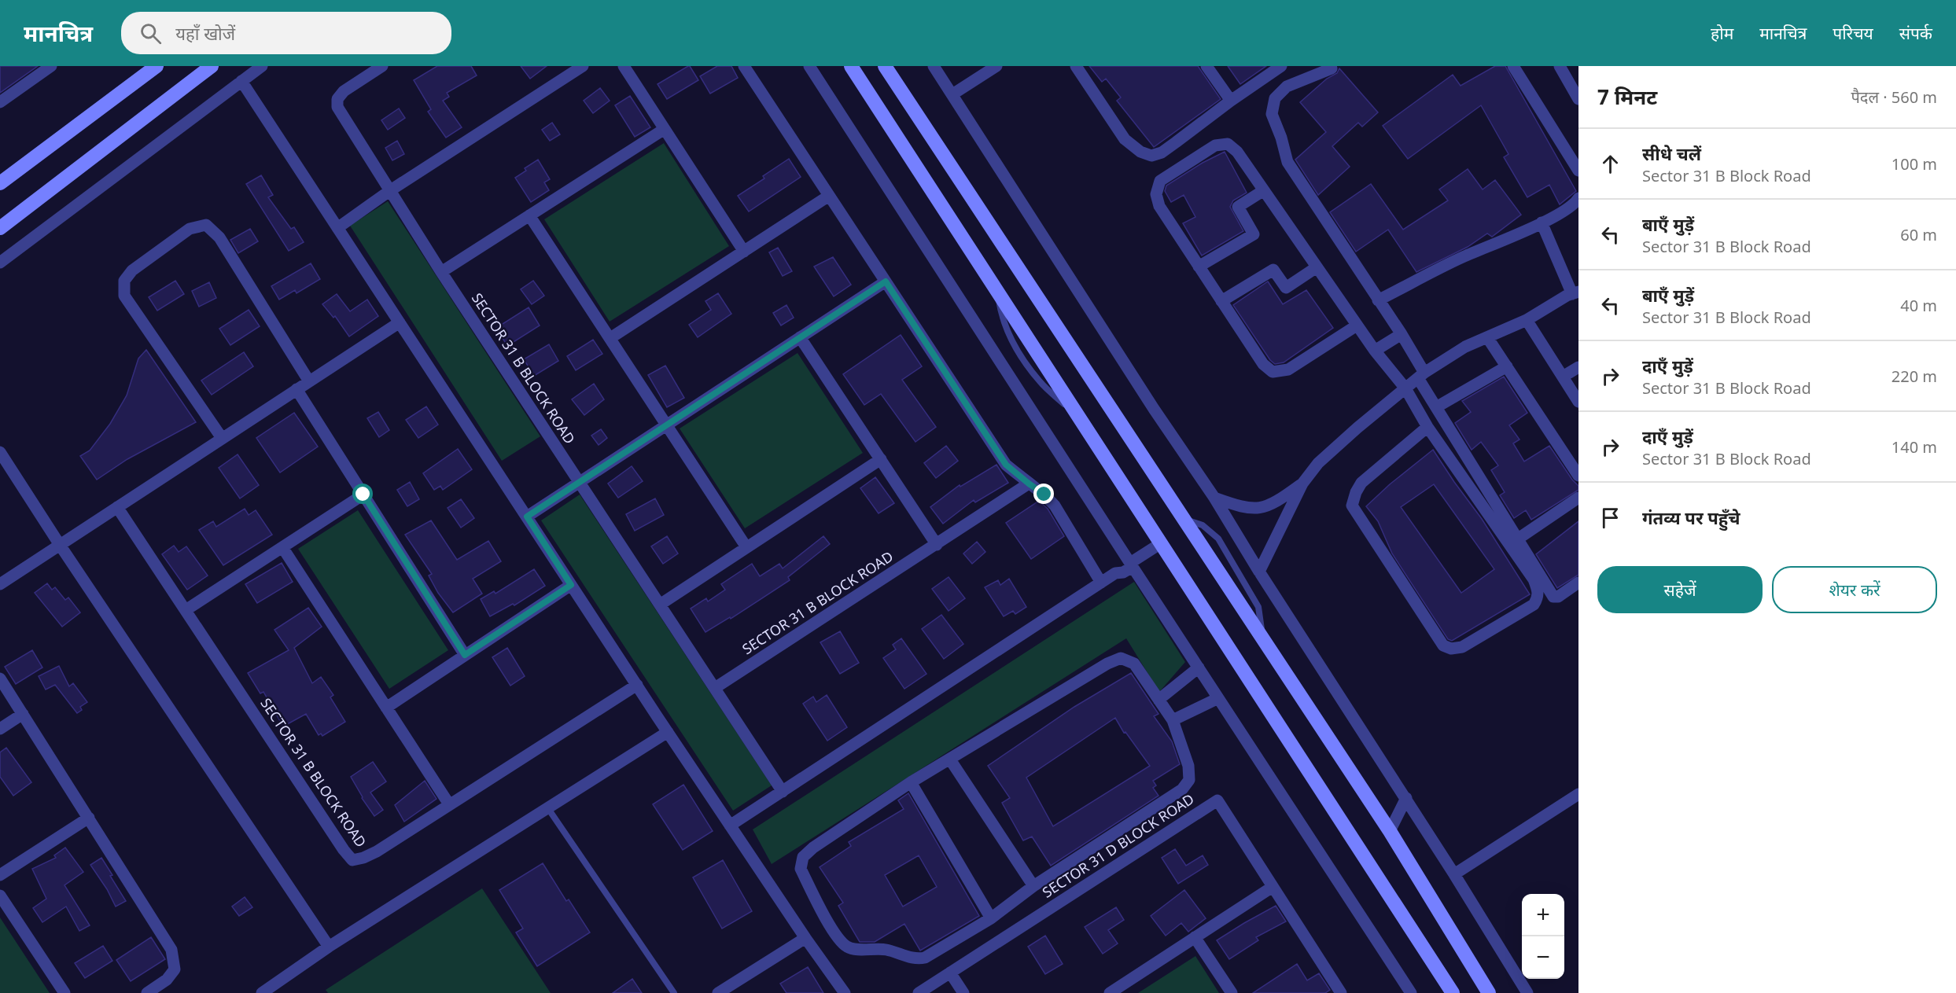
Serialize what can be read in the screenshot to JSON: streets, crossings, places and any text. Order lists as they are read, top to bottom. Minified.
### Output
{"streets":{"street":["SECTOR 31 B BLOCK ROAD","SECTOR 31 D BLOCK ROAD"]},"page":{"header":"मानचित्र","search":"यहाँ खोजें","nav":["होम","मानचित्र","परिचय","संपर्क"],"heading":["7 मिनट","पैदल · 560 m"],"list":[["सीधे चलें","Sector 31 B Block Road","100 m"],["बाएँ मुड़ें","Sector 31 B Block Road","60 m"],["बाएँ मुड़ें","Sector 31 B Block Road","40 m"],["दाएँ मुड़ें","Sector 31 B Block Road","220 m"],["दाएँ मुड़ें","Sector 31 B Block Road","140 m"],"गंतव्य पर पहुँचे"],"buttons":["सहेजें","शेयर करें"],"map_buttons":["+","−"]}}
